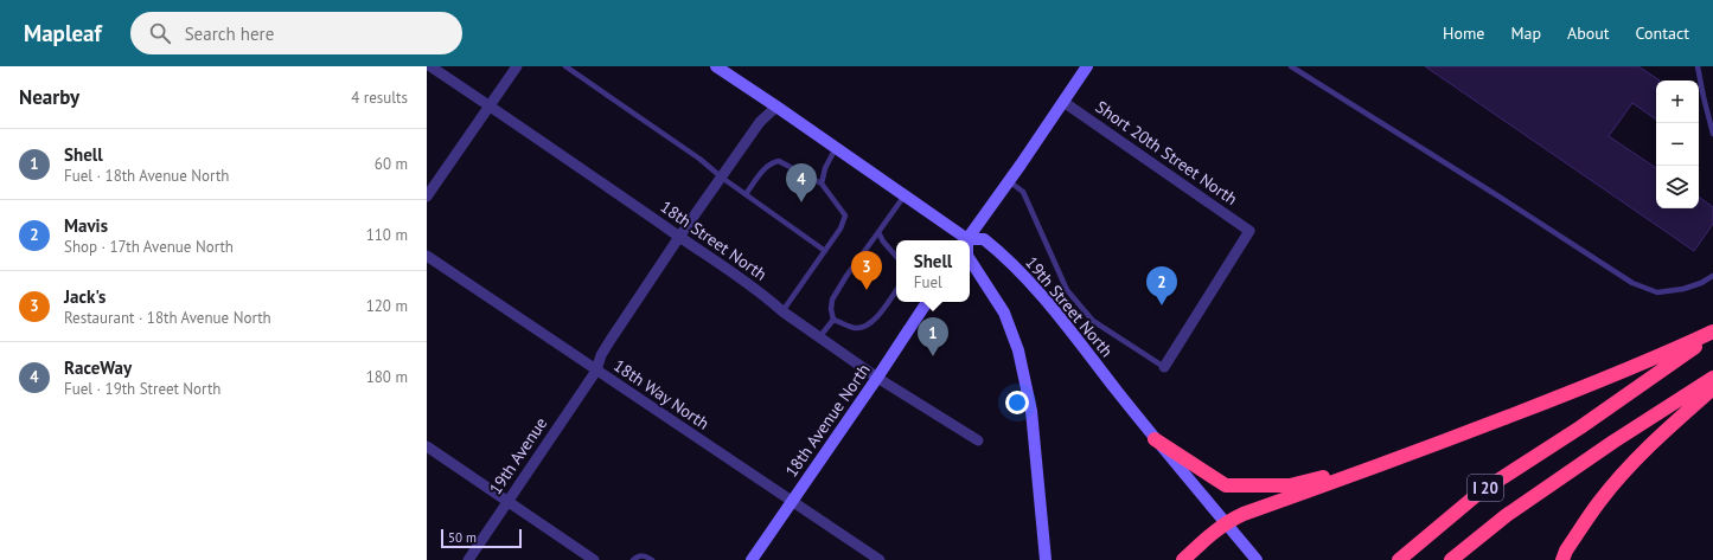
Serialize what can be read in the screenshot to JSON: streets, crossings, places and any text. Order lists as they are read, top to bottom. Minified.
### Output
{"streets":{"highway":["I 20"],"main road":["19th Street North","18th Avenue North"],"street":["Short 20th Street North","18th Street North","18th Way North","19th Avenue"]},"crossings":[["18th Street North","18th Avenue North"],["18th Street North","19th Avenue"],["19th Street North","19th Avenue"],["18th Way North","18th Avenue North"],["18th Way North","19th Avenue"]],"scale_bar":"50 m","page":{"header":"Mapleaf","search":"Search here","nav":["Home","Map","About","Contact"],"heading":["Nearby","4 results"],"map_buttons":["+","−"],"list":[{"mark":"1","name":"Shell","note":"Fuel · 18th Avenue North","value":"60 m"},{"mark":"2","name":"Mavis","note":"Shop · 17th Avenue North","value":"110 m"},{"mark":"3","name":"Jack's","note":"Restaurant · 18th Avenue North","value":"120 m"},{"mark":"4","name":"RaceWay","note":"Fuel · 19th Street North","value":"180 m"}],"pins":["4","3","2","1"],"popup":["Shell","Fuel"],"scale":"50 m"}}
